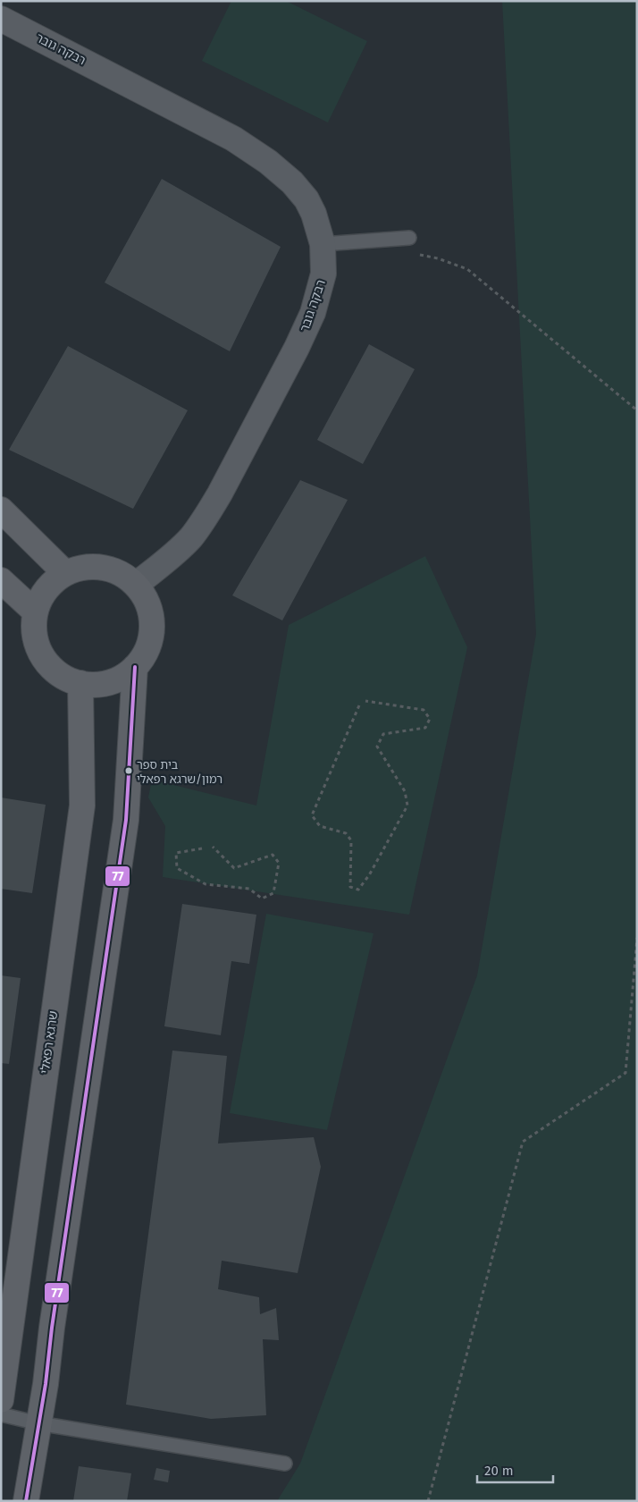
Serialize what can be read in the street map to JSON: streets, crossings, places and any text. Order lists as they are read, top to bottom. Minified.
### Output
{"streets":{"street":["רבקה גובר","שרגא רפאלי"]},"crossings":[["רבקה גובר","שרגא רפאלי"]],"places":["בית ספר רמון/שרגא רפאלי"],"lines":["transit line 77"],"scale_bar":"20 m"}
